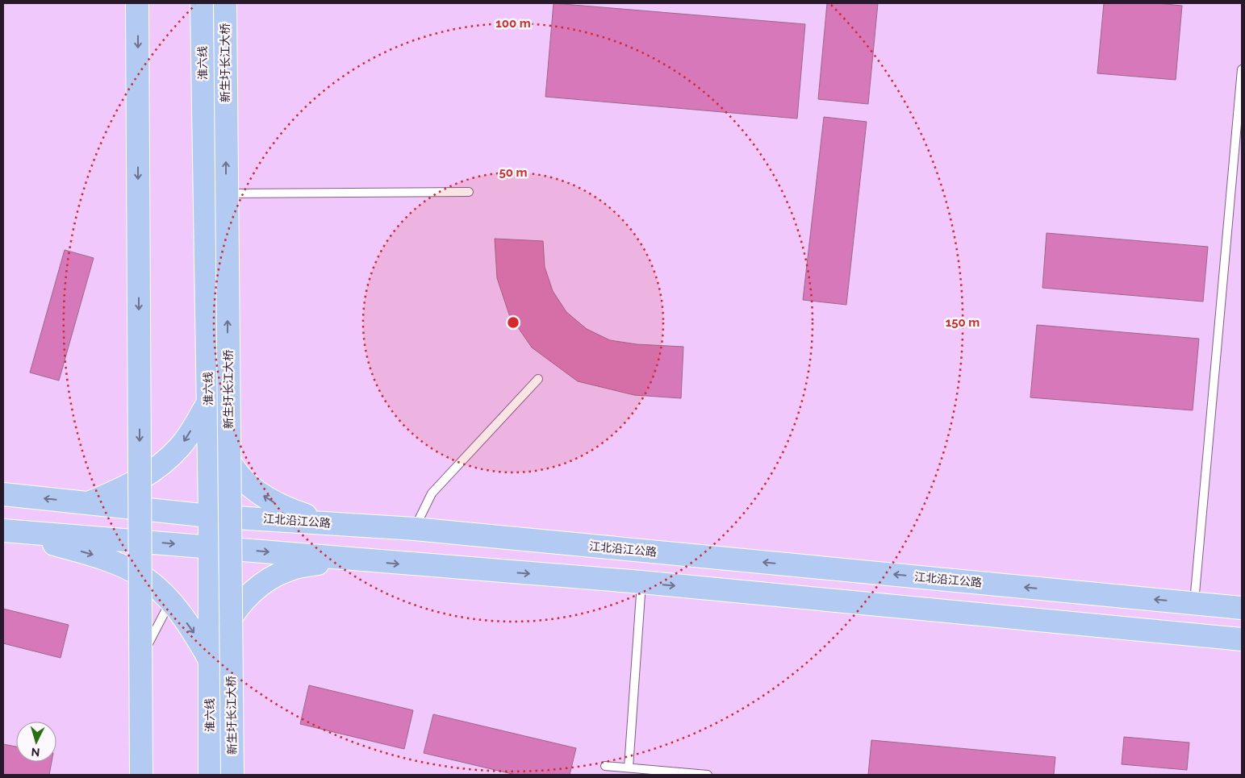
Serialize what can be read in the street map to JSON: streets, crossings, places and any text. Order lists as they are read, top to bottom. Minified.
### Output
{"streets":{"main road":["淮六线","新生圩长江大桥","江北沿江公路"]},"crossings":[["淮六线","江北沿江公路"]],"north":"bottom","rings":["100 m","50 m","150 m"]}
